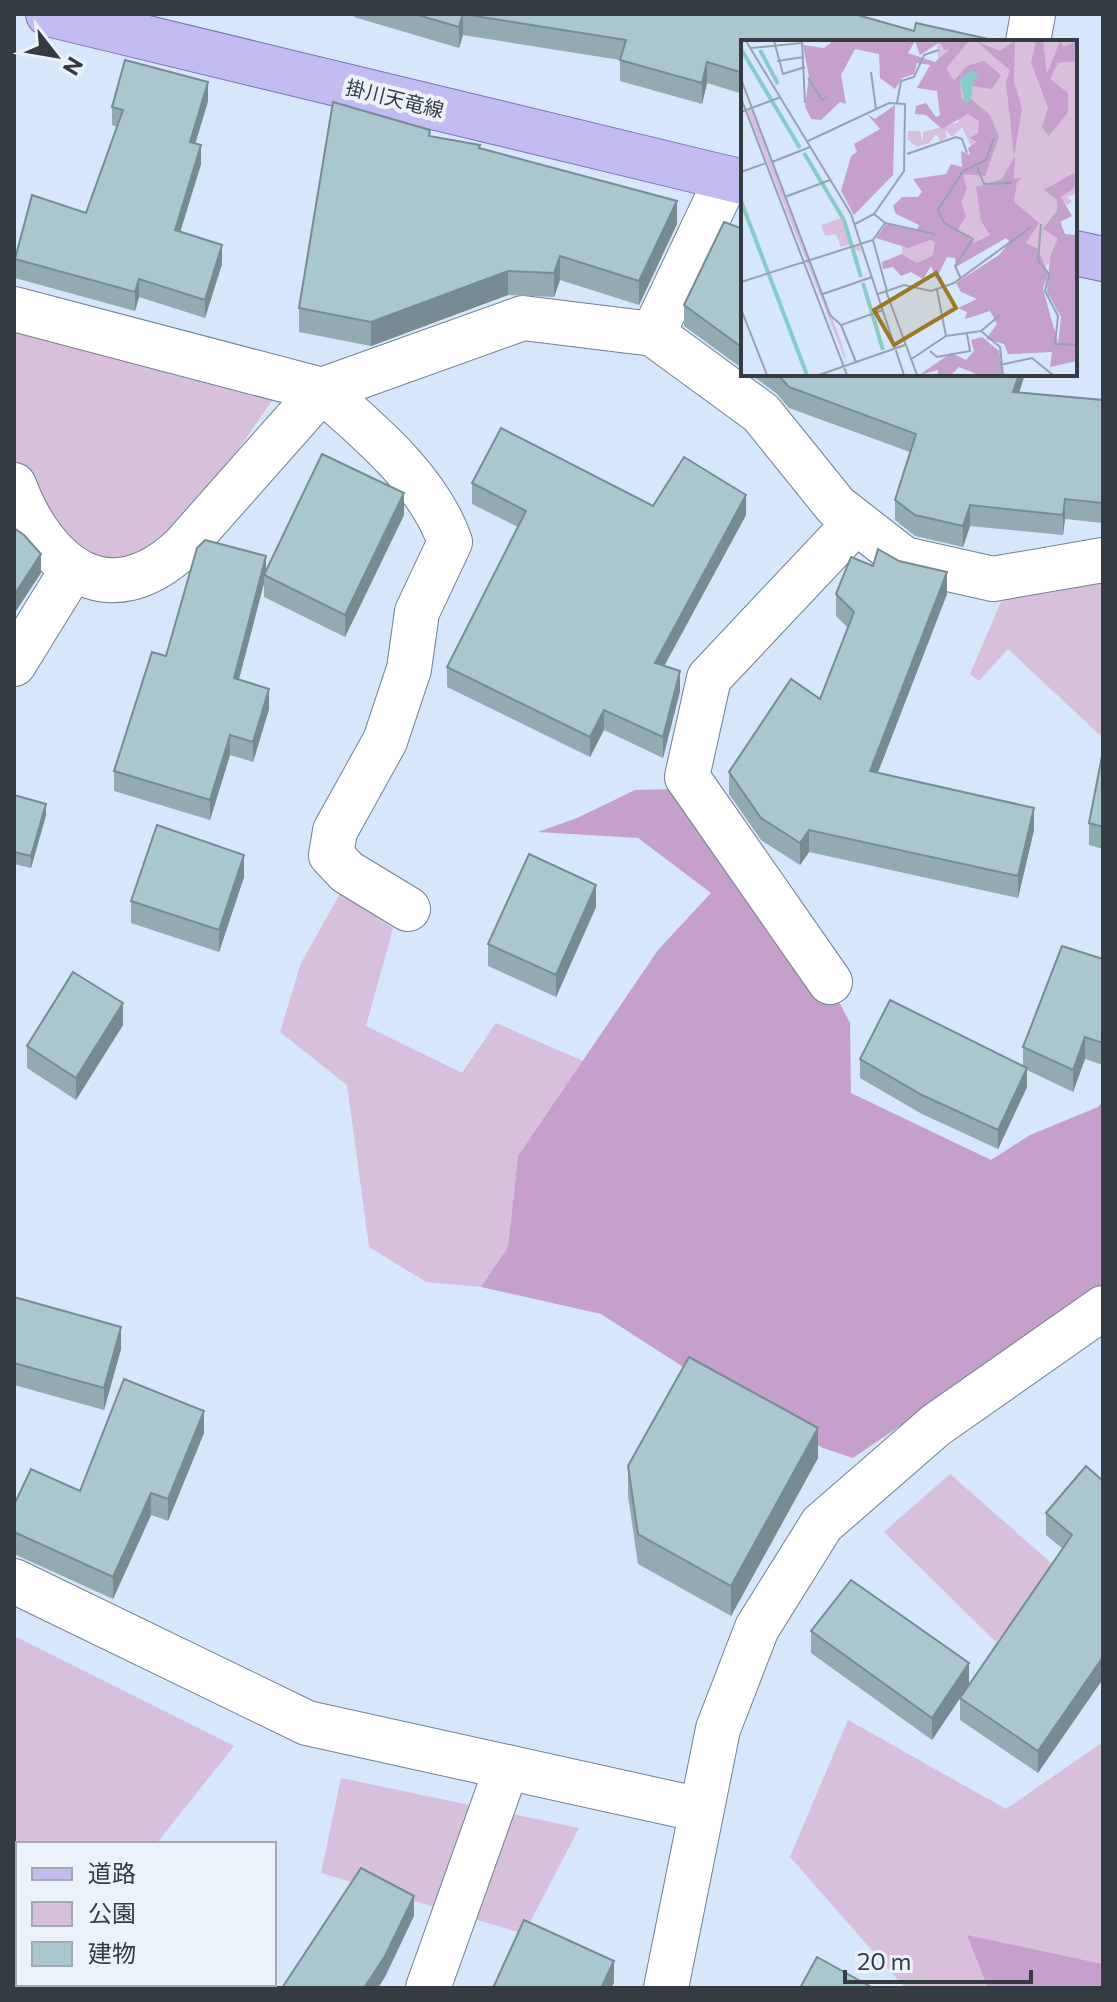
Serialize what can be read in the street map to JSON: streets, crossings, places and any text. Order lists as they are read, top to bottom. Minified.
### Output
{"streets":{"main road":["掛川天竜線"]},"legend":["道路","公園","建物"],"scale_bar":"20 m","north":"bottom right"}
